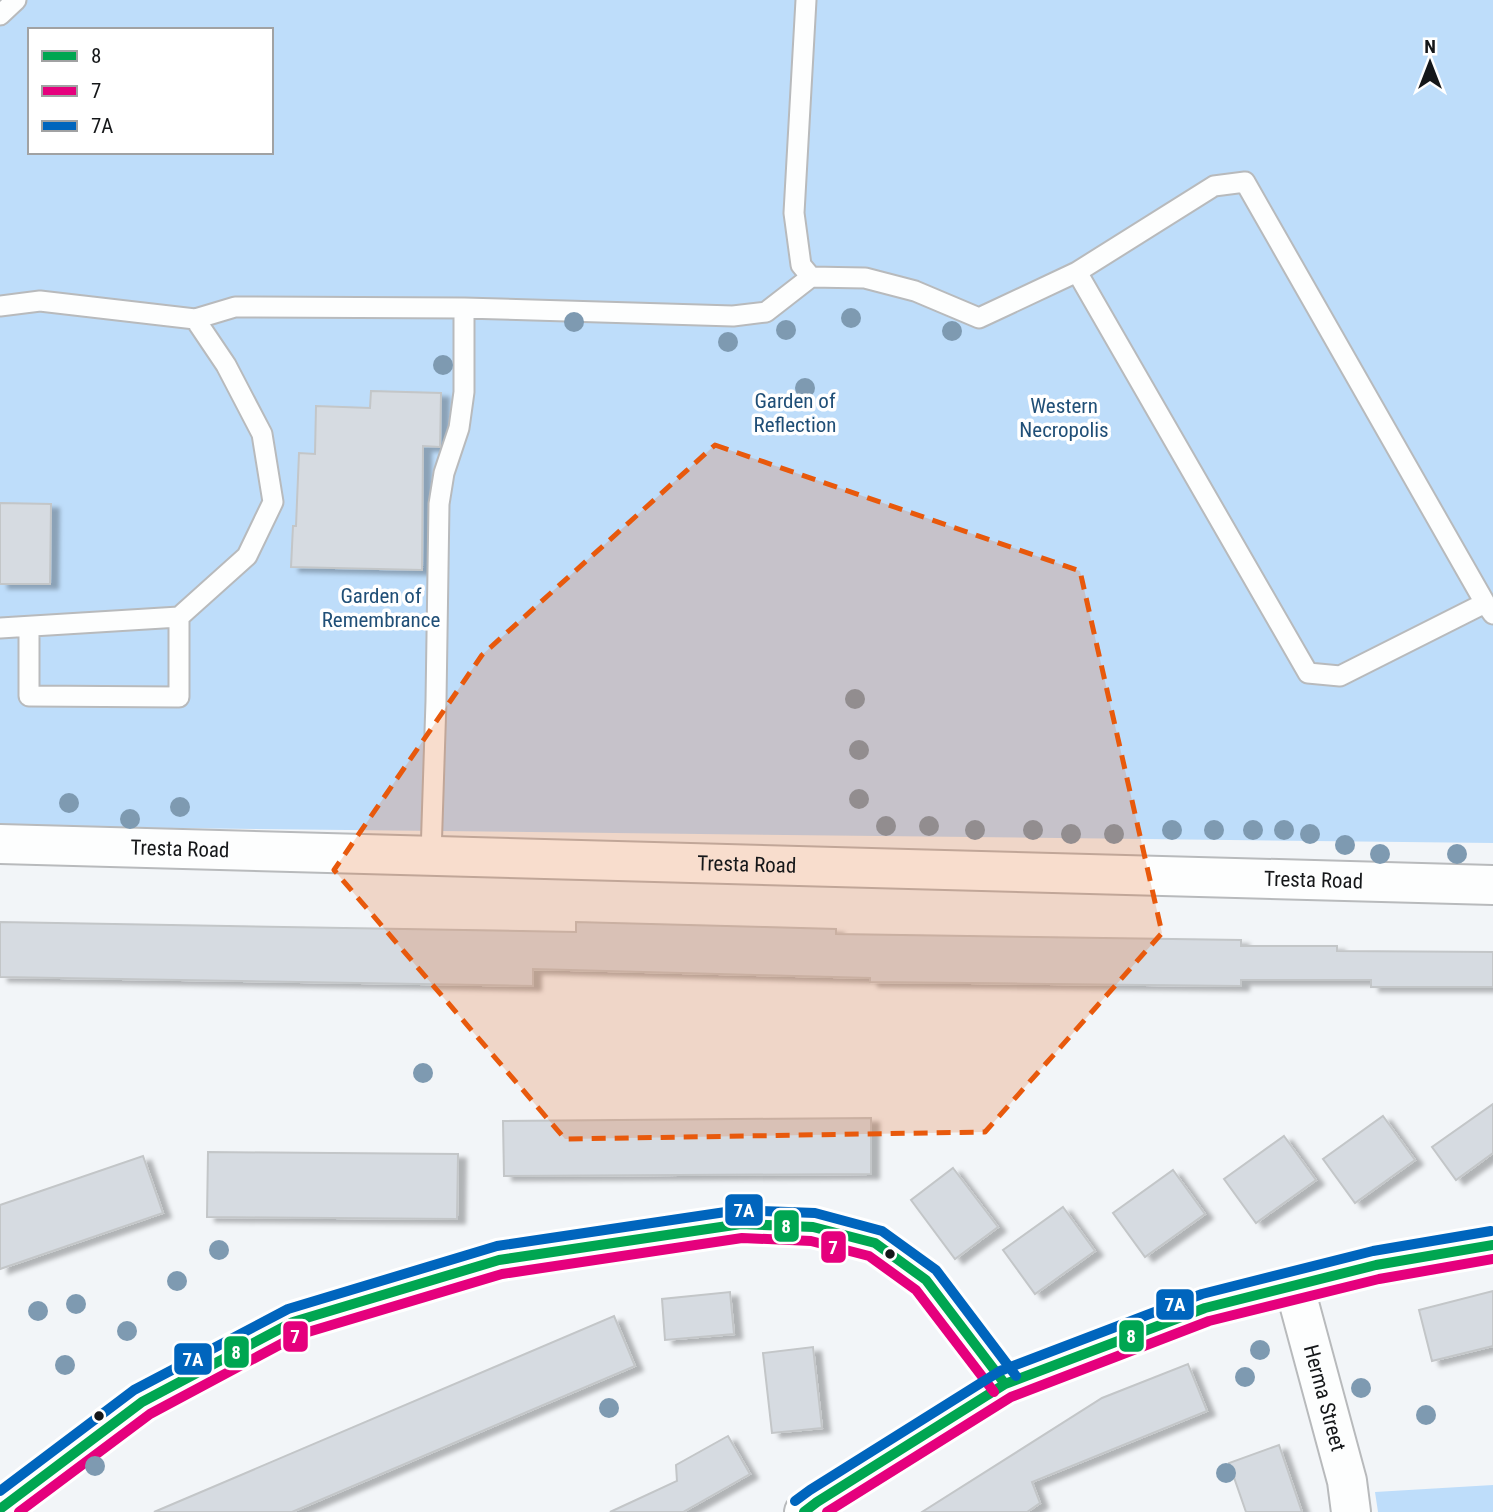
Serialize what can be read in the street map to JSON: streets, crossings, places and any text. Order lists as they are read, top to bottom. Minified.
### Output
{"streets":{"street":["Tresta Road","Herma Street"]},"parks":["Garden of Reflection","Western Necropolis","Garden of Remembrance"],"lines":["transit line 7A","transit line 8","transit line 7"],"legend":["8","7","7A"],"north":"top"}
